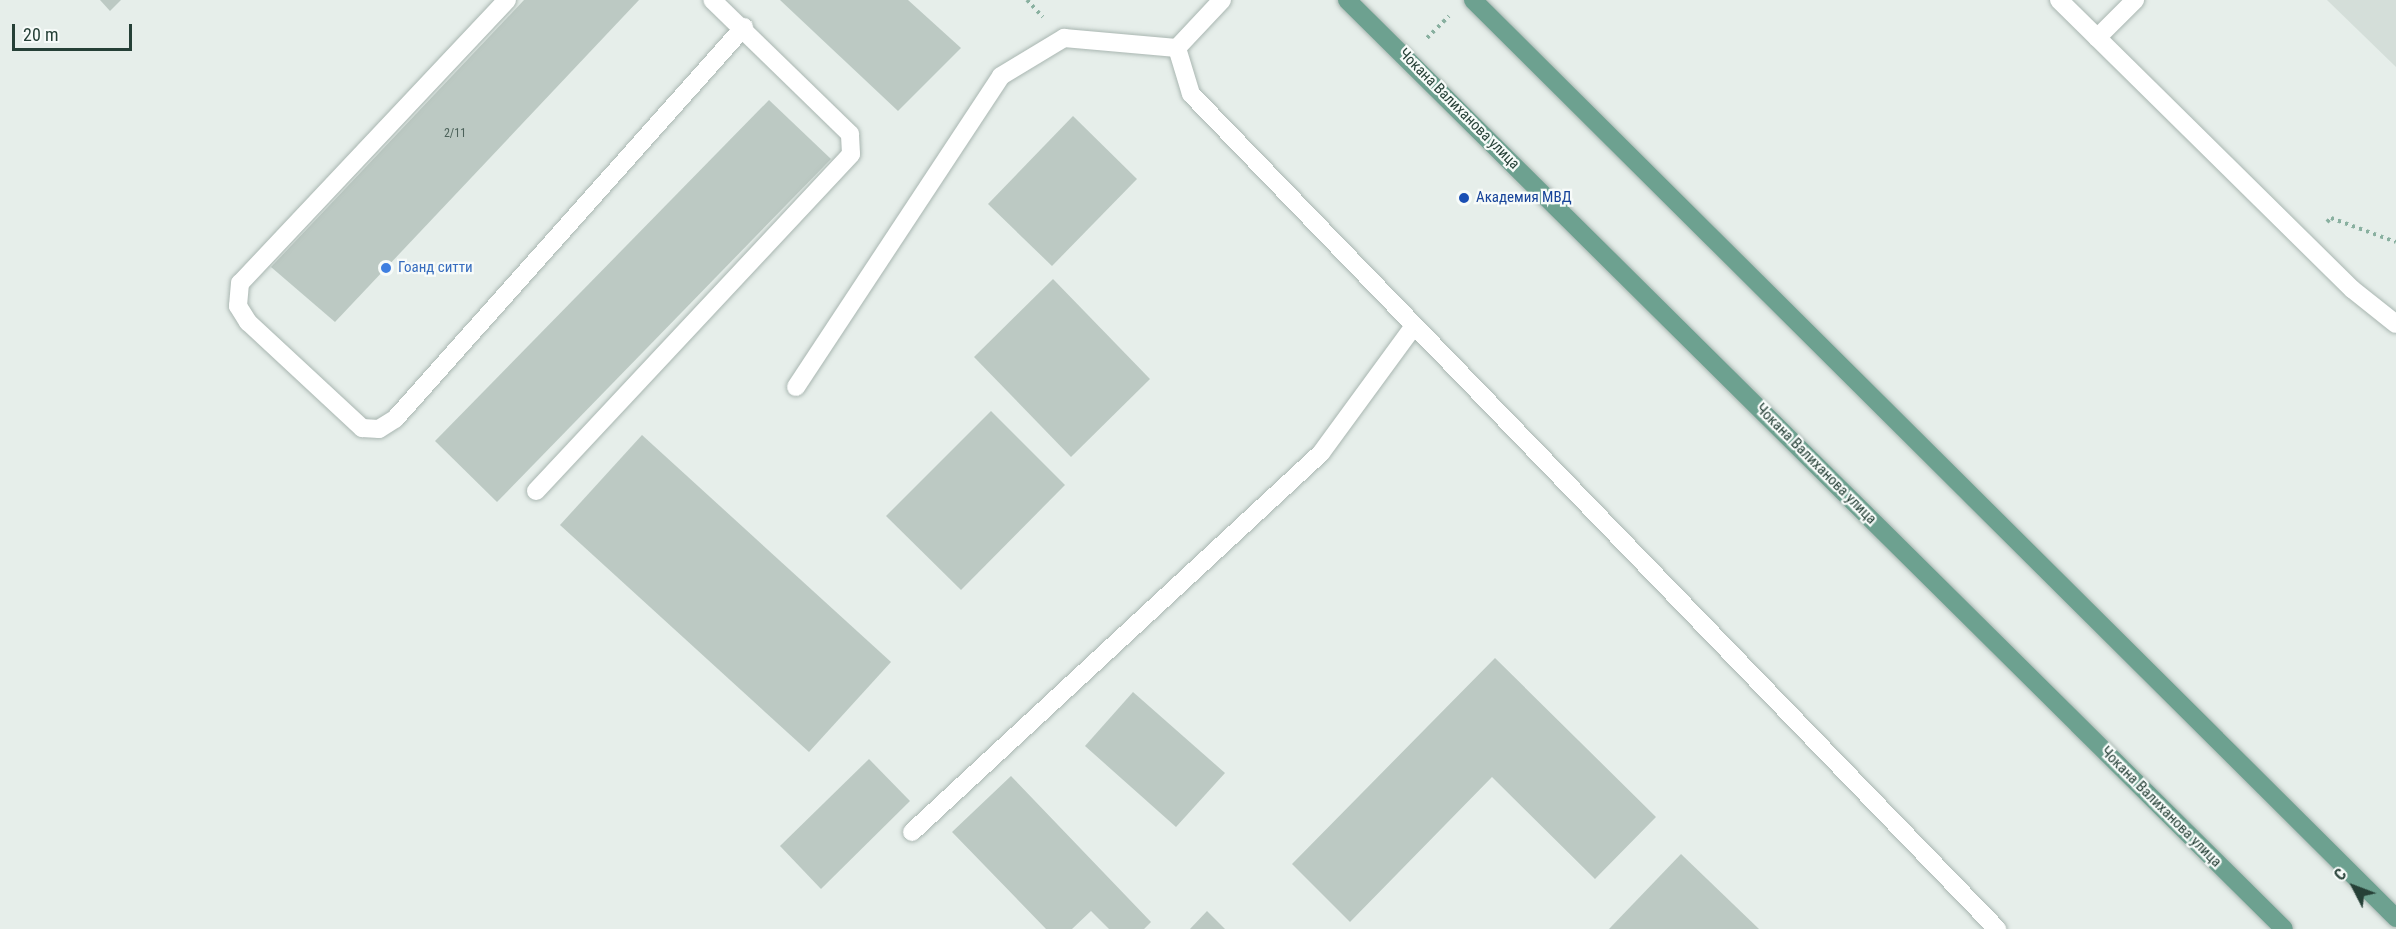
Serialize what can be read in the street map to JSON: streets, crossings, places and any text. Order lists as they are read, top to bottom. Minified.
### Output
{"streets":{"main road":["Чокана Валиханова улица"]},"places":["Академия МВД","Гоанд ситти"],"house_numbers":["2/11"],"scale_bar":"20 m","north":"top left"}
